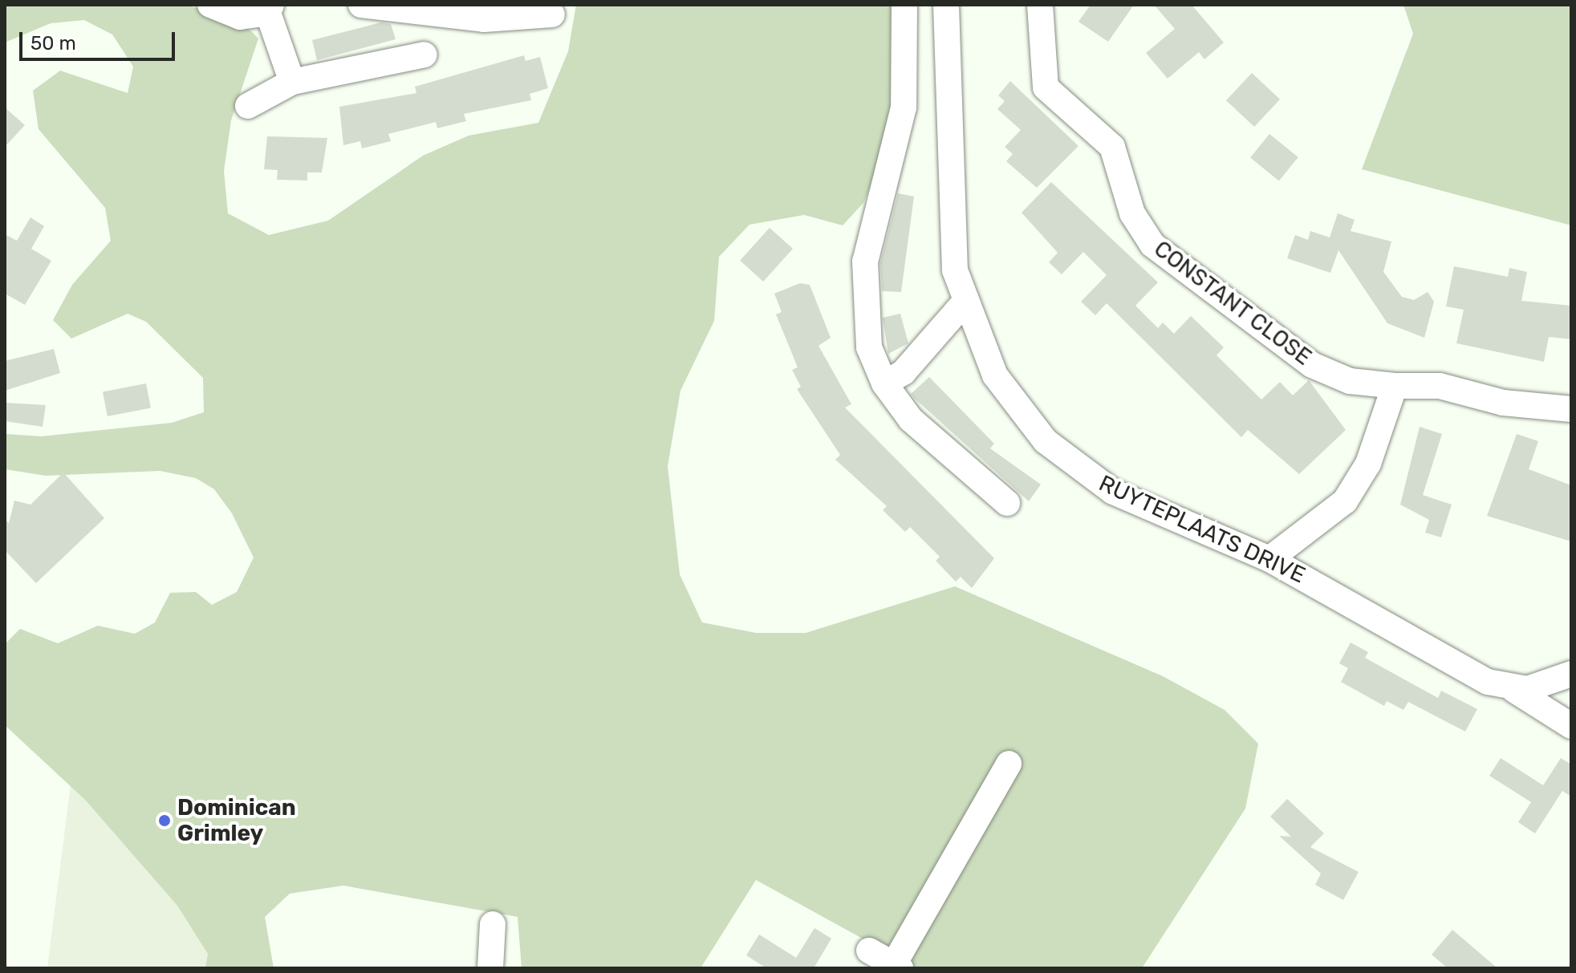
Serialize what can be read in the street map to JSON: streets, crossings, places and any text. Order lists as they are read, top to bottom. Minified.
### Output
{"streets":{"street":["CONSTANT CLOSE","RUYTEPLAATS DRIVE"]},"places":["Dominican Grimley"],"scale_bar":"50 m"}
